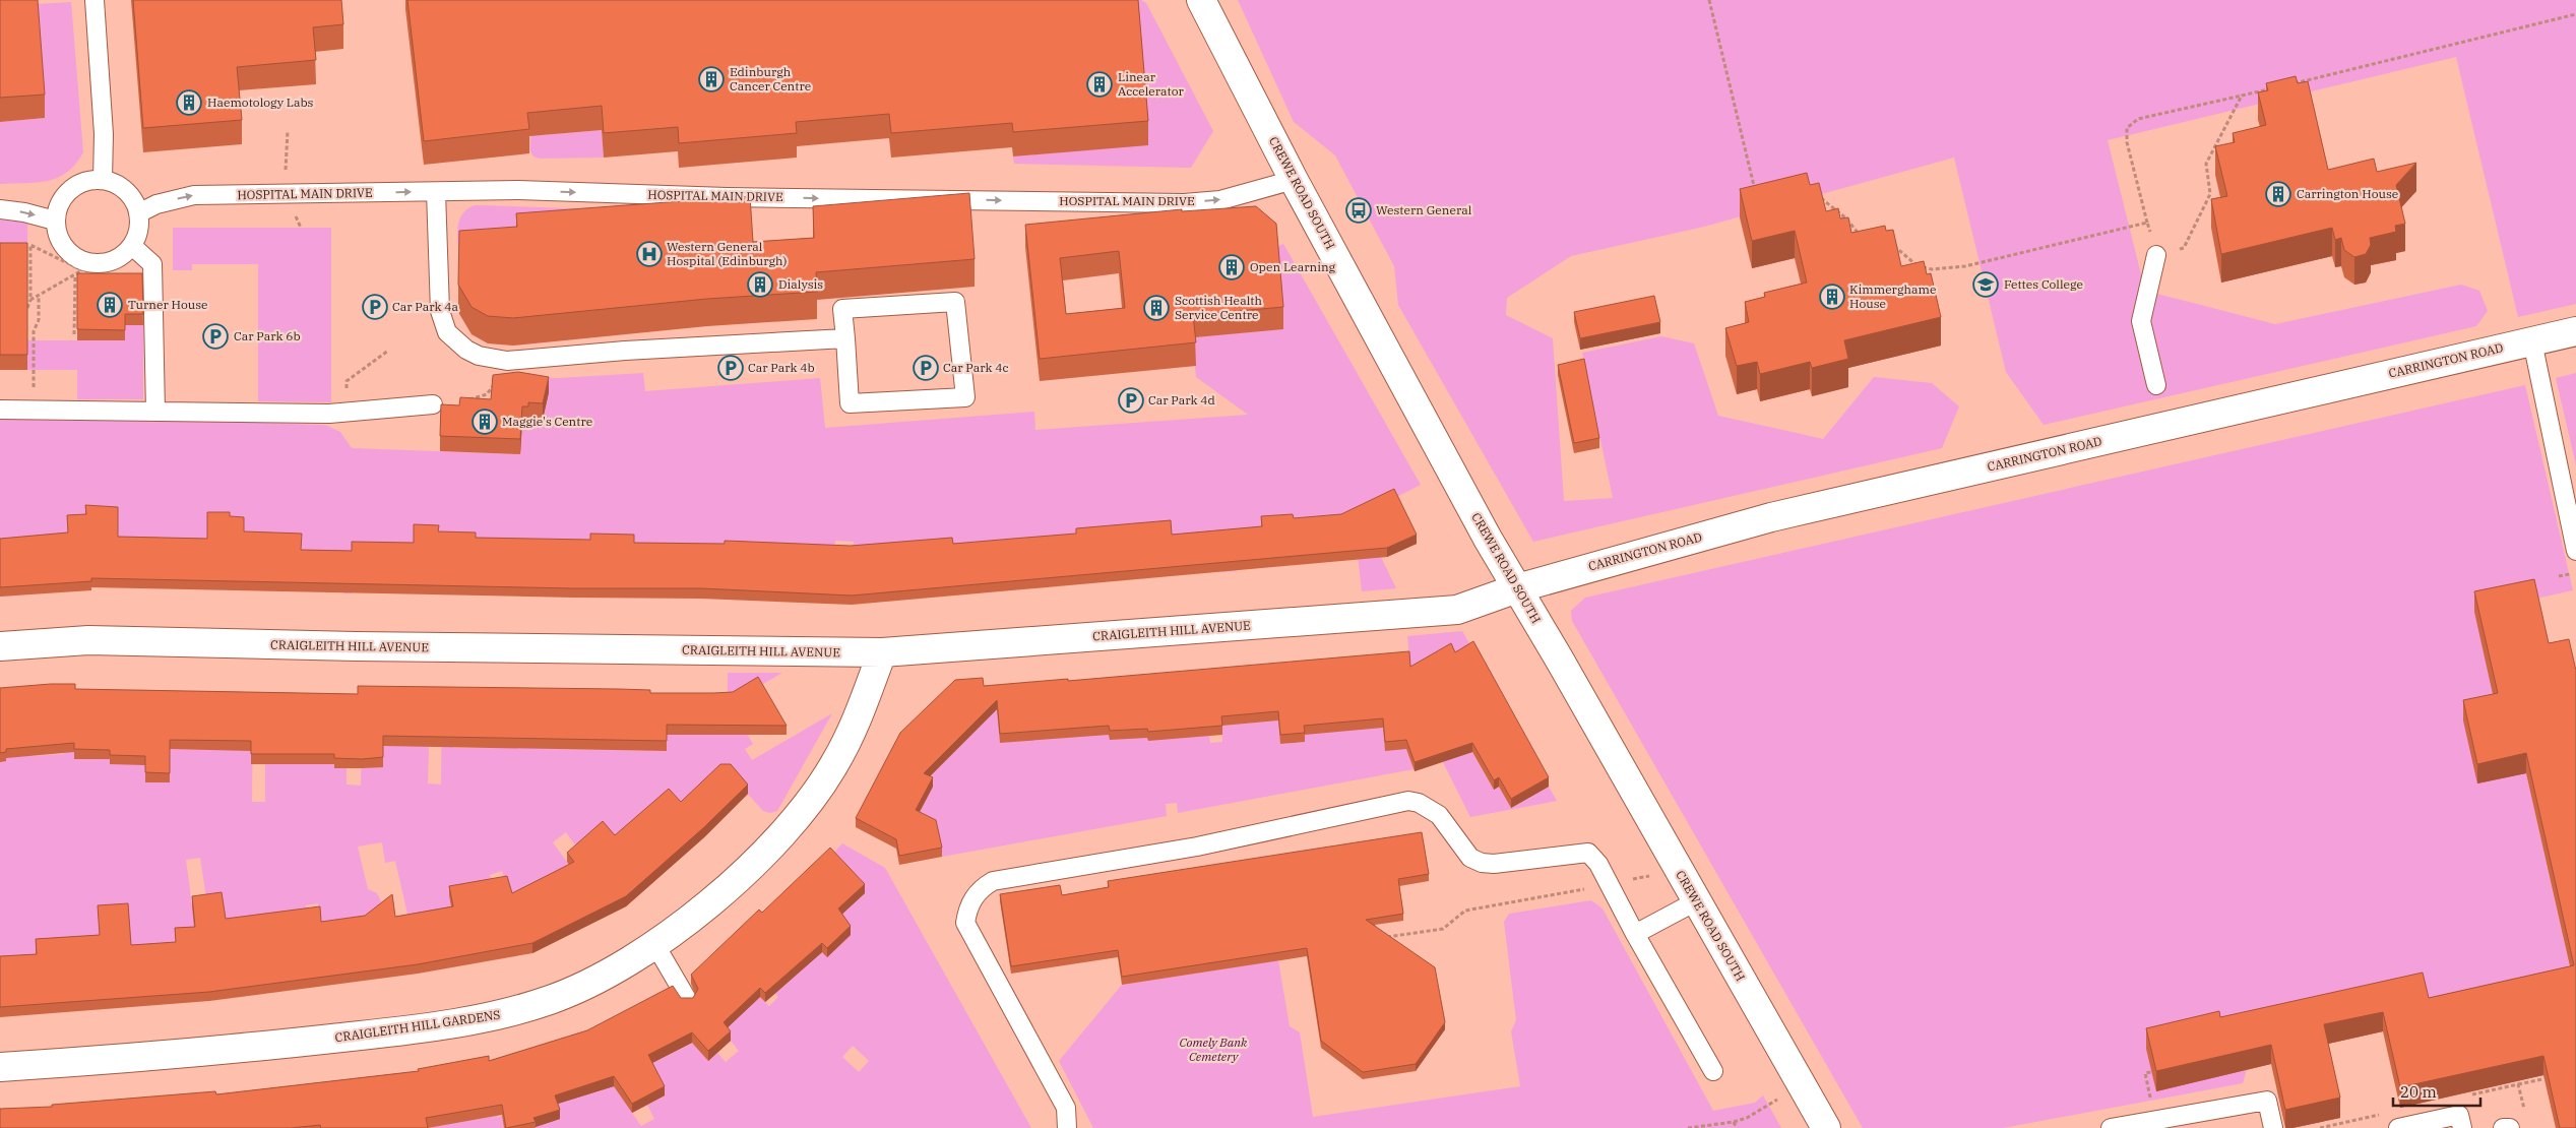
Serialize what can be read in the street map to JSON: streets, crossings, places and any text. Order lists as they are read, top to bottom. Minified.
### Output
{"streets":{"street":["CREWE ROAD SOUTH","CARRINGTON ROAD","CRAIGLEITH HILL AVENUE","CRAIGLEITH HILL GARDENS"],"lane":["HOSPITAL MAIN DRIVE"]},"crossings":[["CREWE ROAD SOUTH","HOSPITAL MAIN DRIVE"],["CREWE ROAD SOUTH","CARRINGTON ROAD"],["CREWE ROAD SOUTH","CRAIGLEITH HILL AVENUE"],["CARRINGTON ROAD","CRAIGLEITH HILL AVENUE"],["CRAIGLEITH HILL AVENUE","CRAIGLEITH HILL GARDENS"]],"one_way":["HOSPITAL MAIN DRIVE"],"parks":["Comely Bank Cemetery"],"places":{"building":["Edinburgh Cancer Centre","Linear Accelerator","Haemotology Labs","Carrington House","Open Learning","Dialysis","Kimmerghame House","Turner House","Scottish Health Service Centre","Maggie's Centre"],"bus stop":["Western General"],"hospital":["Western General Hospital (Edinburgh)"],"school or university":["Fettes College"],"parking":["Car Park 4a","Car Park 6b","Car Park 4b","Car Park 4c","Car Park 4d"]},"scale_bar":"20 m"}
